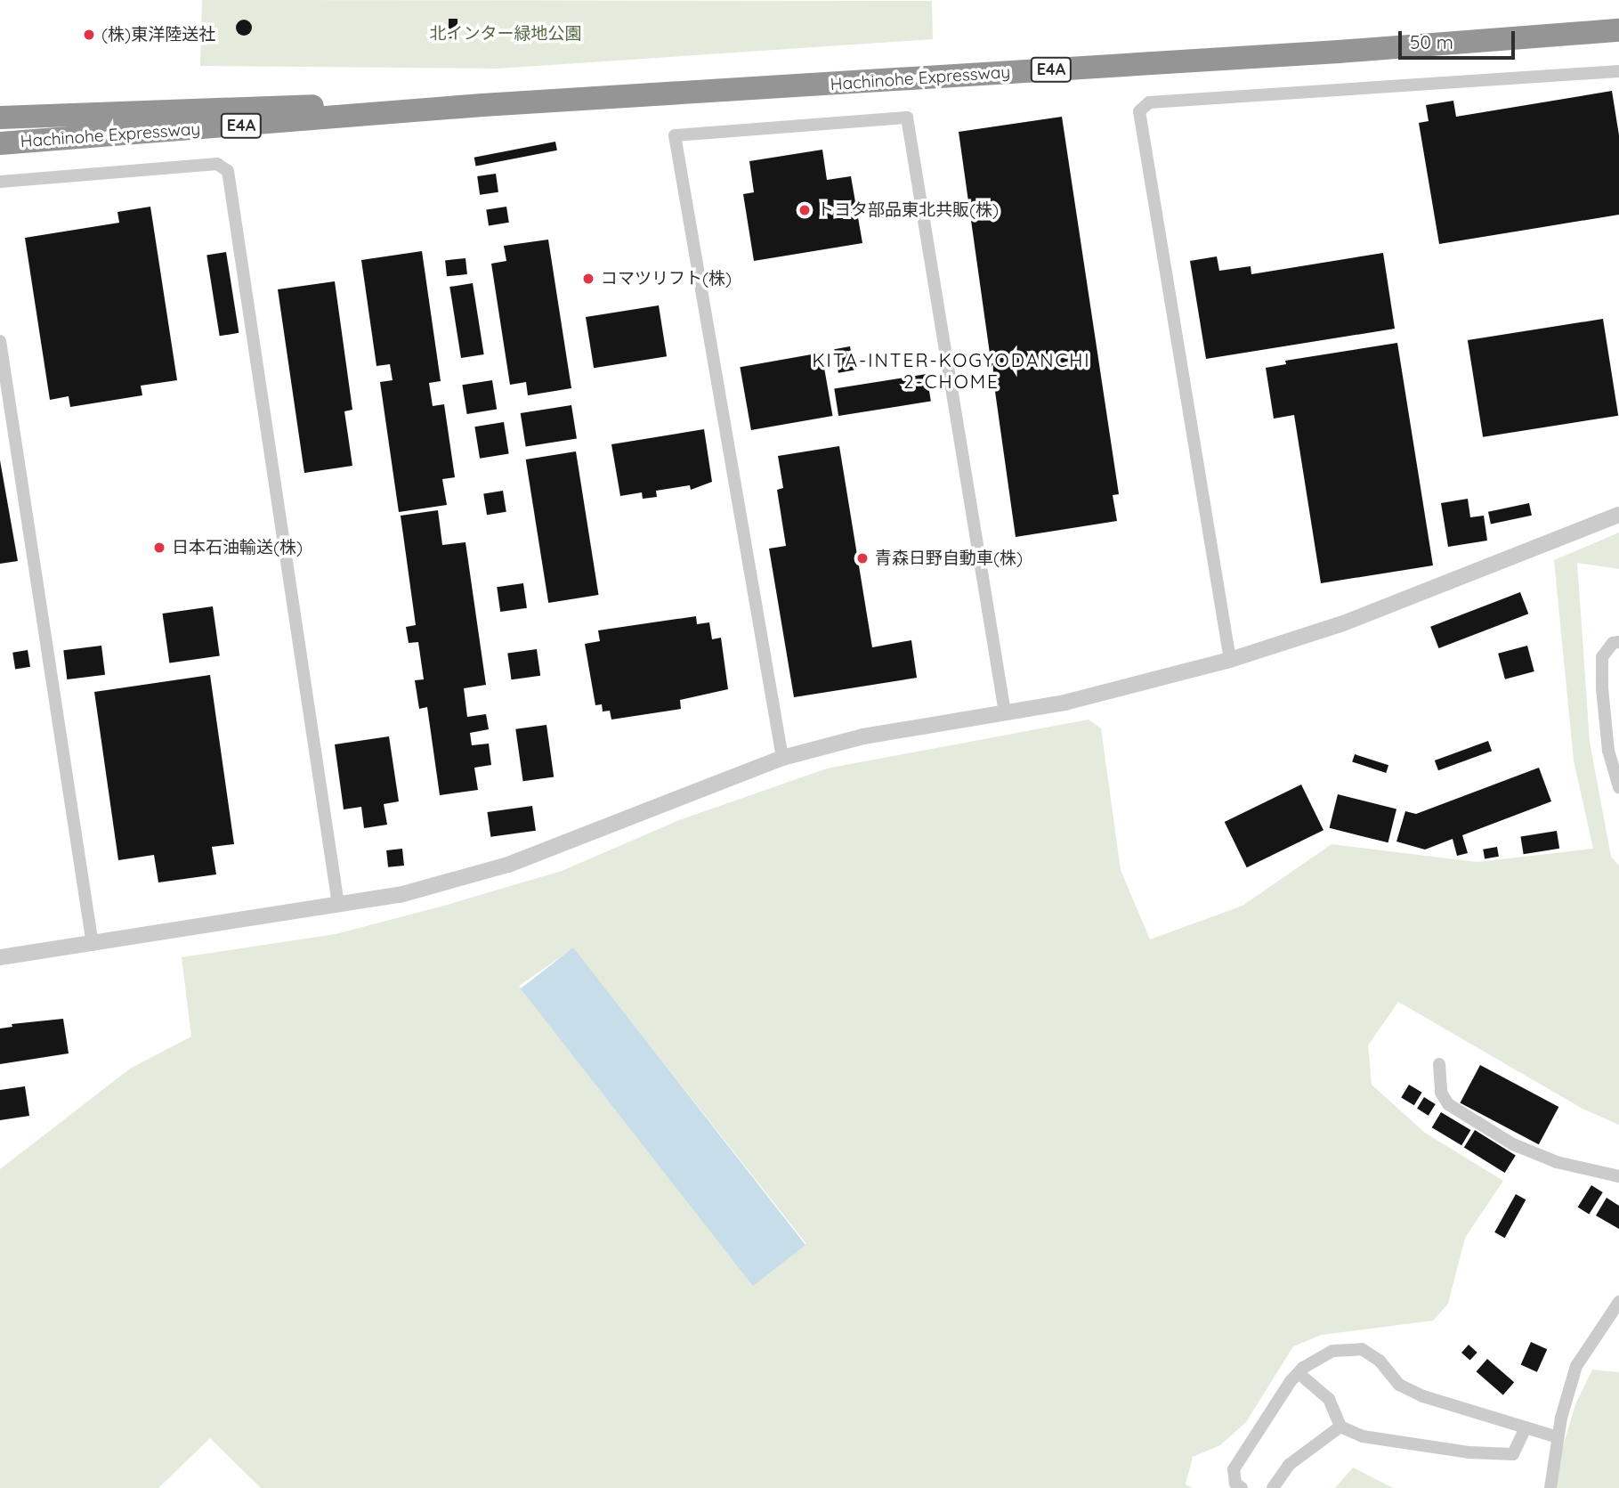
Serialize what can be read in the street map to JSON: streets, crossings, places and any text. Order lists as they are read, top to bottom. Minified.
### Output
{"streets":{"highway":["E4A","Hachinohe Expressway"]},"districts":["KITA-INTER-KOGYODANCHI 2-CHOME"],"parks":["北インター緑地公園"],"places":["(株)東洋陸送社","トヨタ部品東北共販(株)","コマツリフト(株)","日本石油輸送(株)","青森日野自動車(株)"],"scale_bar":"50 m"}
